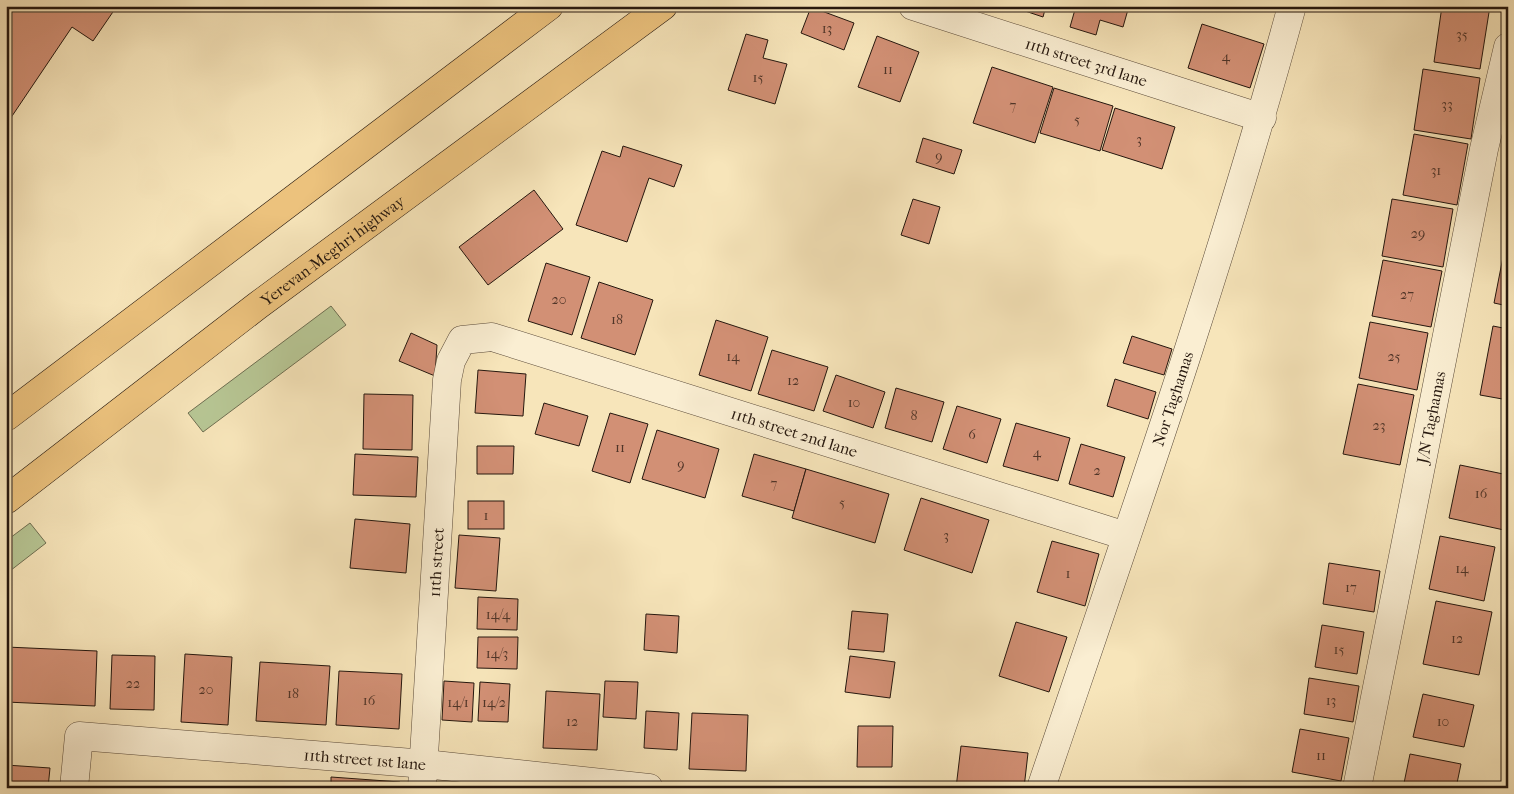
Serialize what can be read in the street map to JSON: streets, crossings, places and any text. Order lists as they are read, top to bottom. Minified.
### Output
{"streets":{"highway":["Yerevan-Meghri highway"],"street":["11th street 3rd lane","Nor Taghamas","J/N Taghamas","11th street 2nd lane","11th street","11th street 1st lane"]},"crossings":[["11th street 3rd lane","Nor Taghamas"],["Nor Taghamas","11th street 2nd lane"],["11th street 2nd lane","11th street"],["11th street","11th street 1st lane"]],"house_numbers":["13","35","4","11","15","33","7","5","3","9","31","29","27","20","18","14","25","12","10","8","23","6","11","4","9","2","7","16","5","1","3","14","1","17","14/4","12","15","14/3","22","20","18","16","13","14/1","14/2","12","10","11"]}
